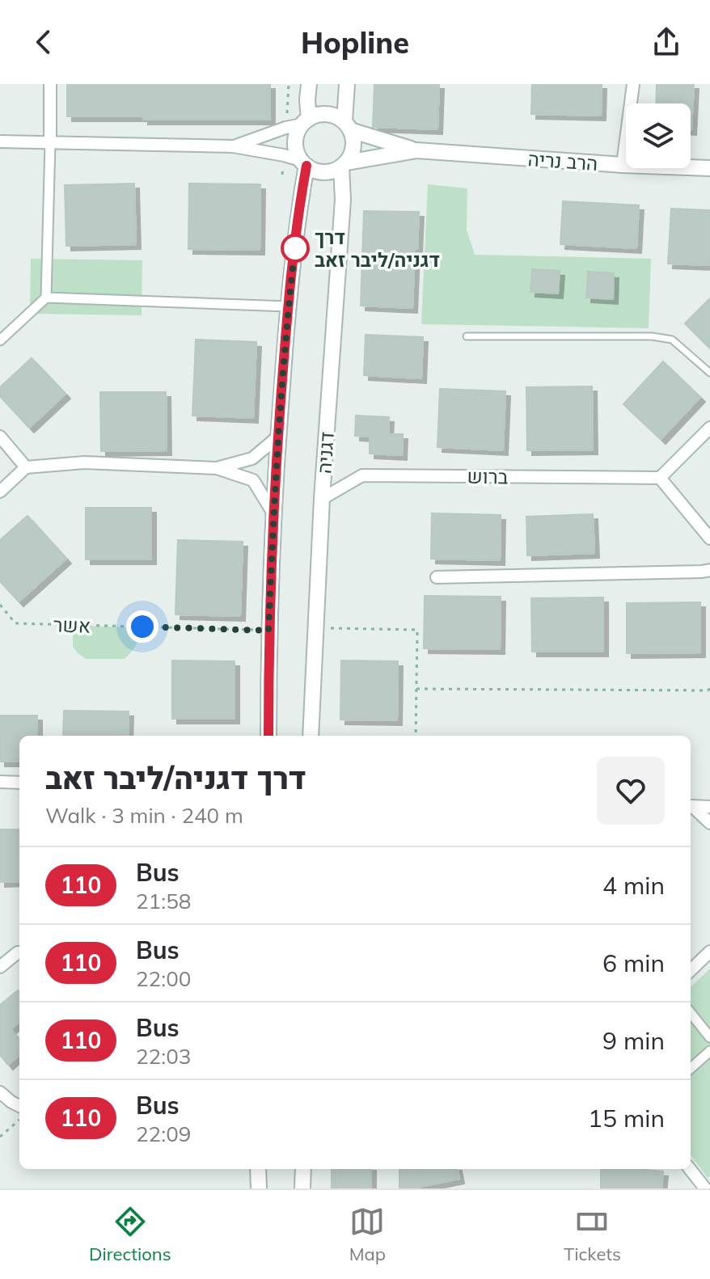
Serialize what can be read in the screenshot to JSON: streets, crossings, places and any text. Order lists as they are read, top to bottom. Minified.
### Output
{"streets":{"street":["הרב נריה","דגניה","ברוש"],"path":["אשר"]},"crossings":[["הרב נריה","דגניה"],["דגניה","ברוש"]],"places":["דרך דגניה/ליבר זאב"],"lines":["bus line 110"],"page":{"header":"Hopline","heading":["דרך דגניה/ליבר זאב","Walk · 3 min · 240 m"],"list":[{"mark":"110","name":"Bus","note":"21:58","value":"4 min"},{"mark":"110","name":"Bus","note":"22:00","value":"6 min"},{"mark":"110","name":"Bus","note":"22:03","value":"9 min"},{"mark":"110","name":"Bus","note":"22:09","value":"15 min"}],"tabs":["Directions","Map","Tickets"]}}
